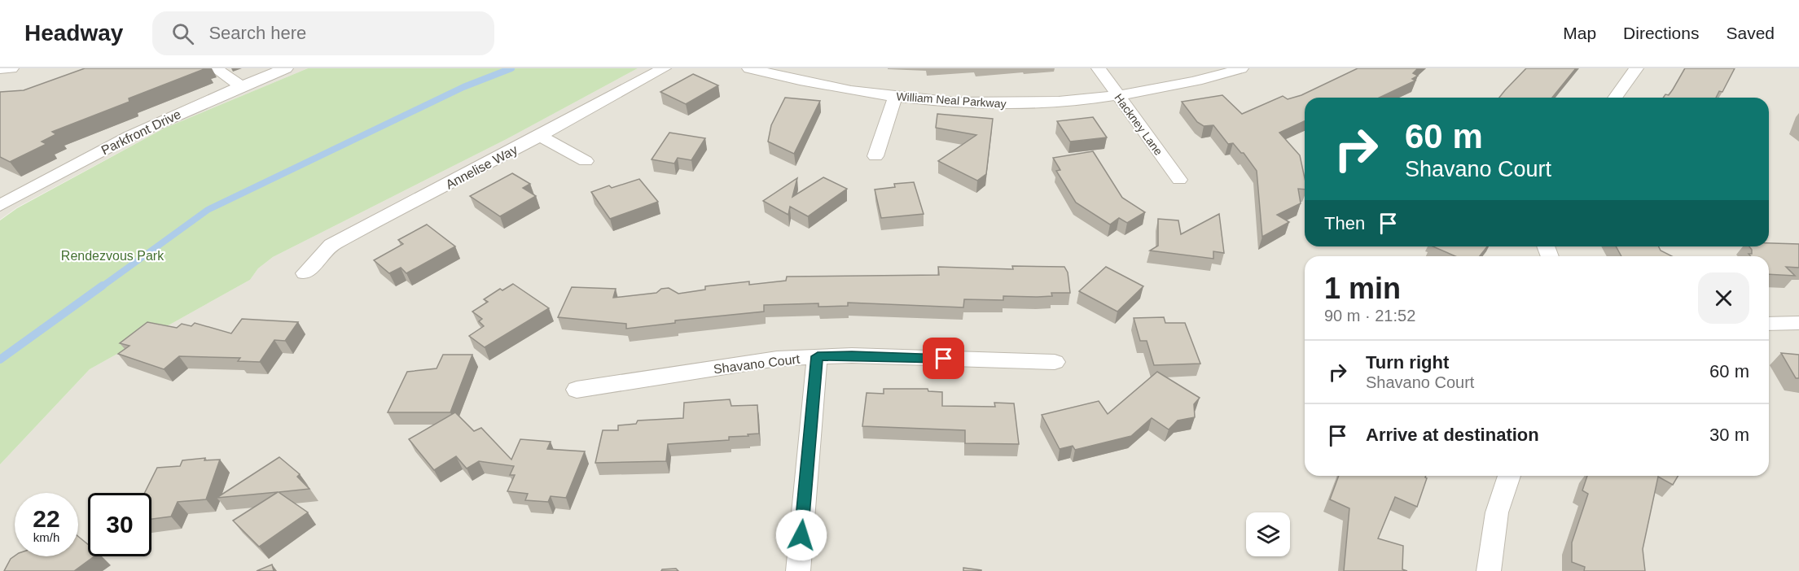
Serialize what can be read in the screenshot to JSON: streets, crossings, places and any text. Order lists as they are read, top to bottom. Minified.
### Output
{"streets":{"street":["William Neal Parkway","Hackney Lane","Parkfront Drive","Annelise Way","Shavano Court"]},"crossings":[["William Neal Parkway","Hackney Lane"]],"parks":["Rendezvous Park"],"page":{"header":"Headway","search":"Search here","nav":["Map","Directions","Saved"],"turn":["60 m","Shavano Court"],"then":"Then","heading":["1 min","90 m · 21:52"],"list":[{"name":"Turn right","note":"Shavano Court","value":"60 m"},{"name":"Arrive at destination","value":"30 m"}],"speed":"22 km/h","limit":"30"}}
